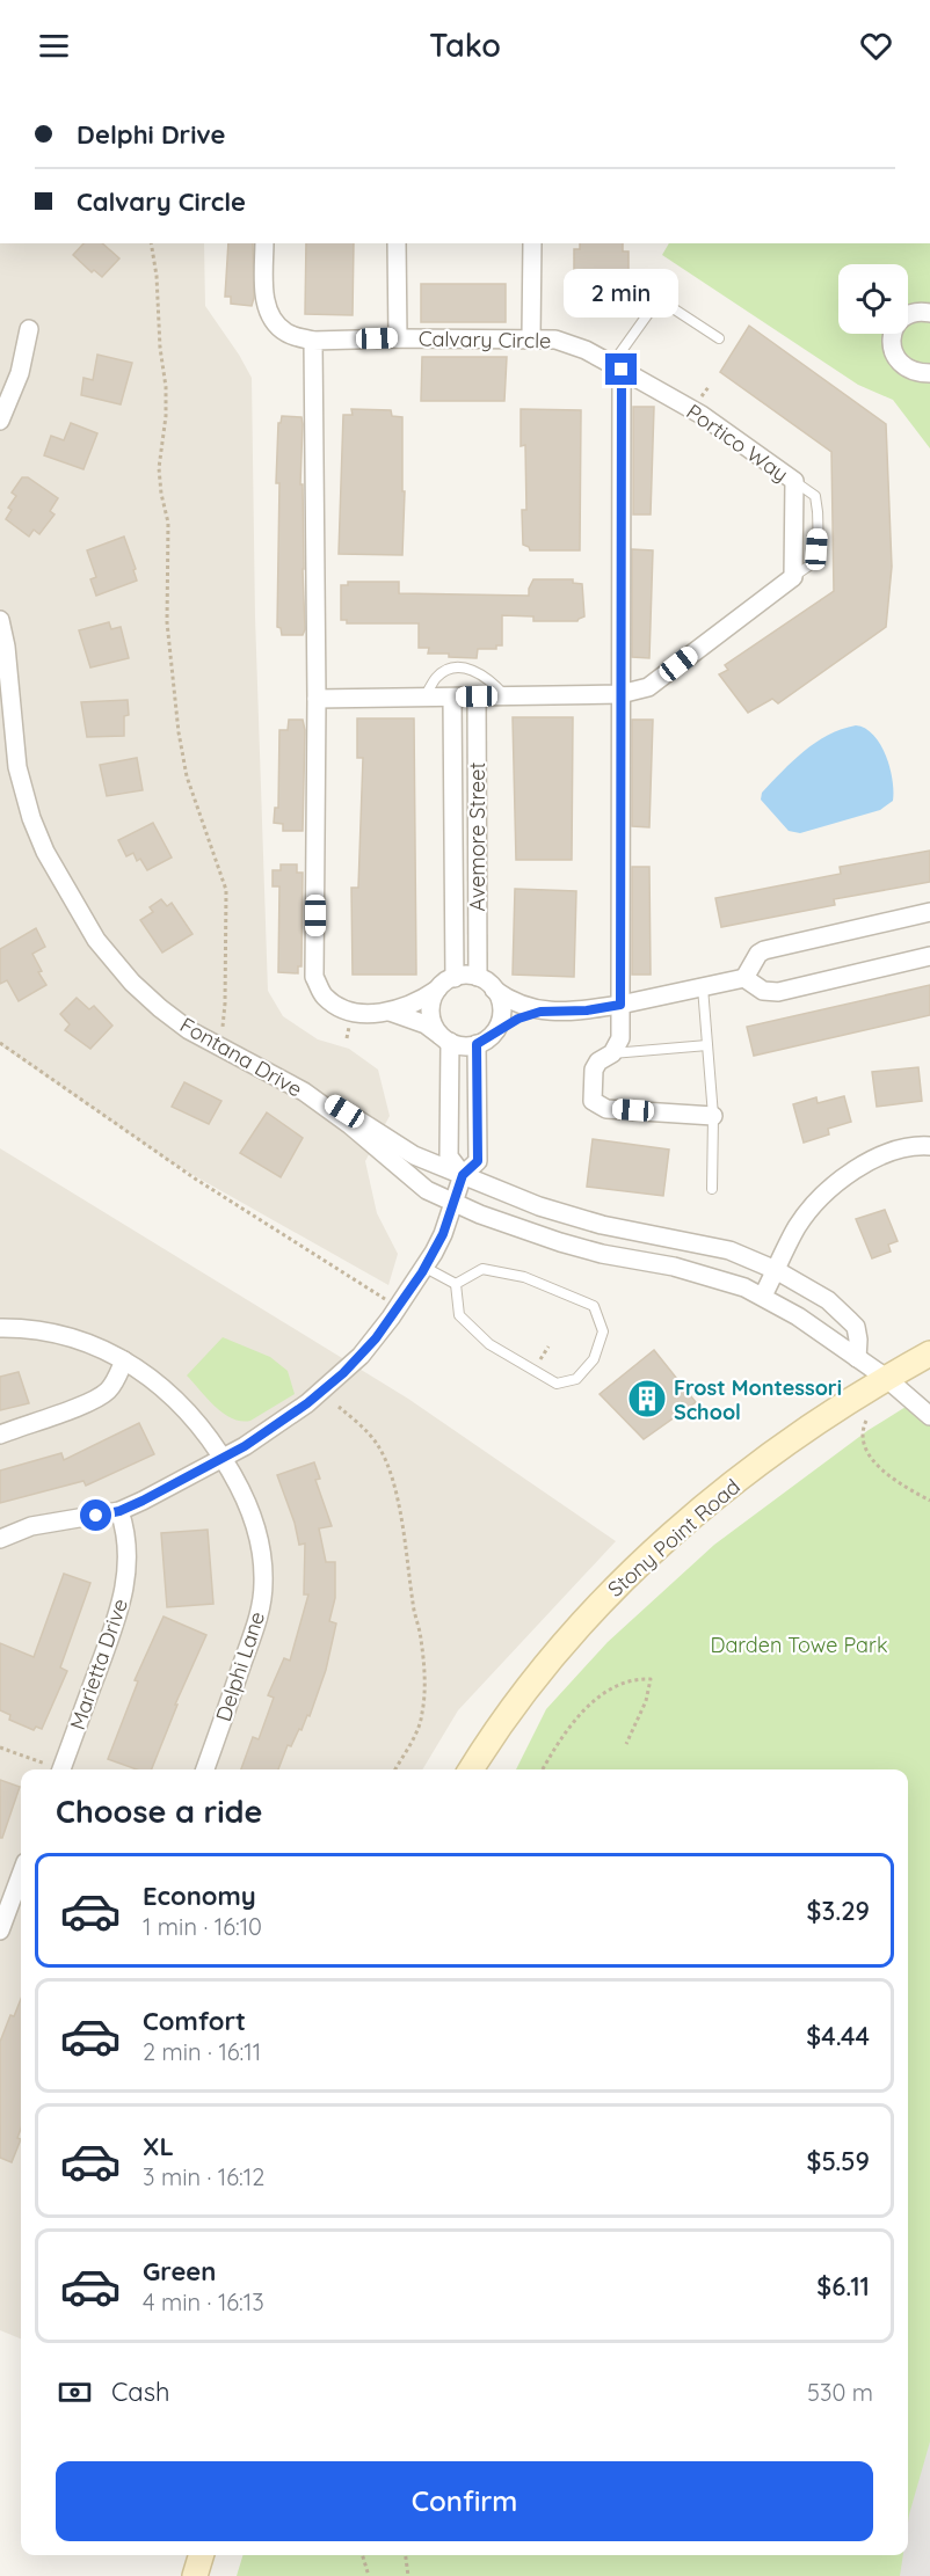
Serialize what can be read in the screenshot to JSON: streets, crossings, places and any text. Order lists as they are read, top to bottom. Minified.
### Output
{"streets":{"main road":["Stony Point Road"],"street":["Calvary Circle","Portico Way","Avemore Street","Fontana Drive","Marietta Drive","Delphi Lane"]},"crossings":[["Calvary Circle","Portico Way"],["Fontana Drive","Stony Point Road"]],"parks":["Darden Towe Park"],"places":{"building":["Frost Montessori School"]},"page":{"header":"Tako","banner":["Delphi Drive","Calvary Circle"],"bubble":"2 min","heading":"Choose a ride","list":[{"name":"Economy","note":"1 min · 16:10","value":"$3.29"},{"name":"Comfort","note":"2 min · 16:11","value":"$4.44"},{"name":"XL","note":"3 min · 16:12","value":"$5.59"},{"name":"Green","note":"4 min · 16:13","value":"$6.11"}],"pay":["Cash","530 m"],"buttons":"Confirm"}}
